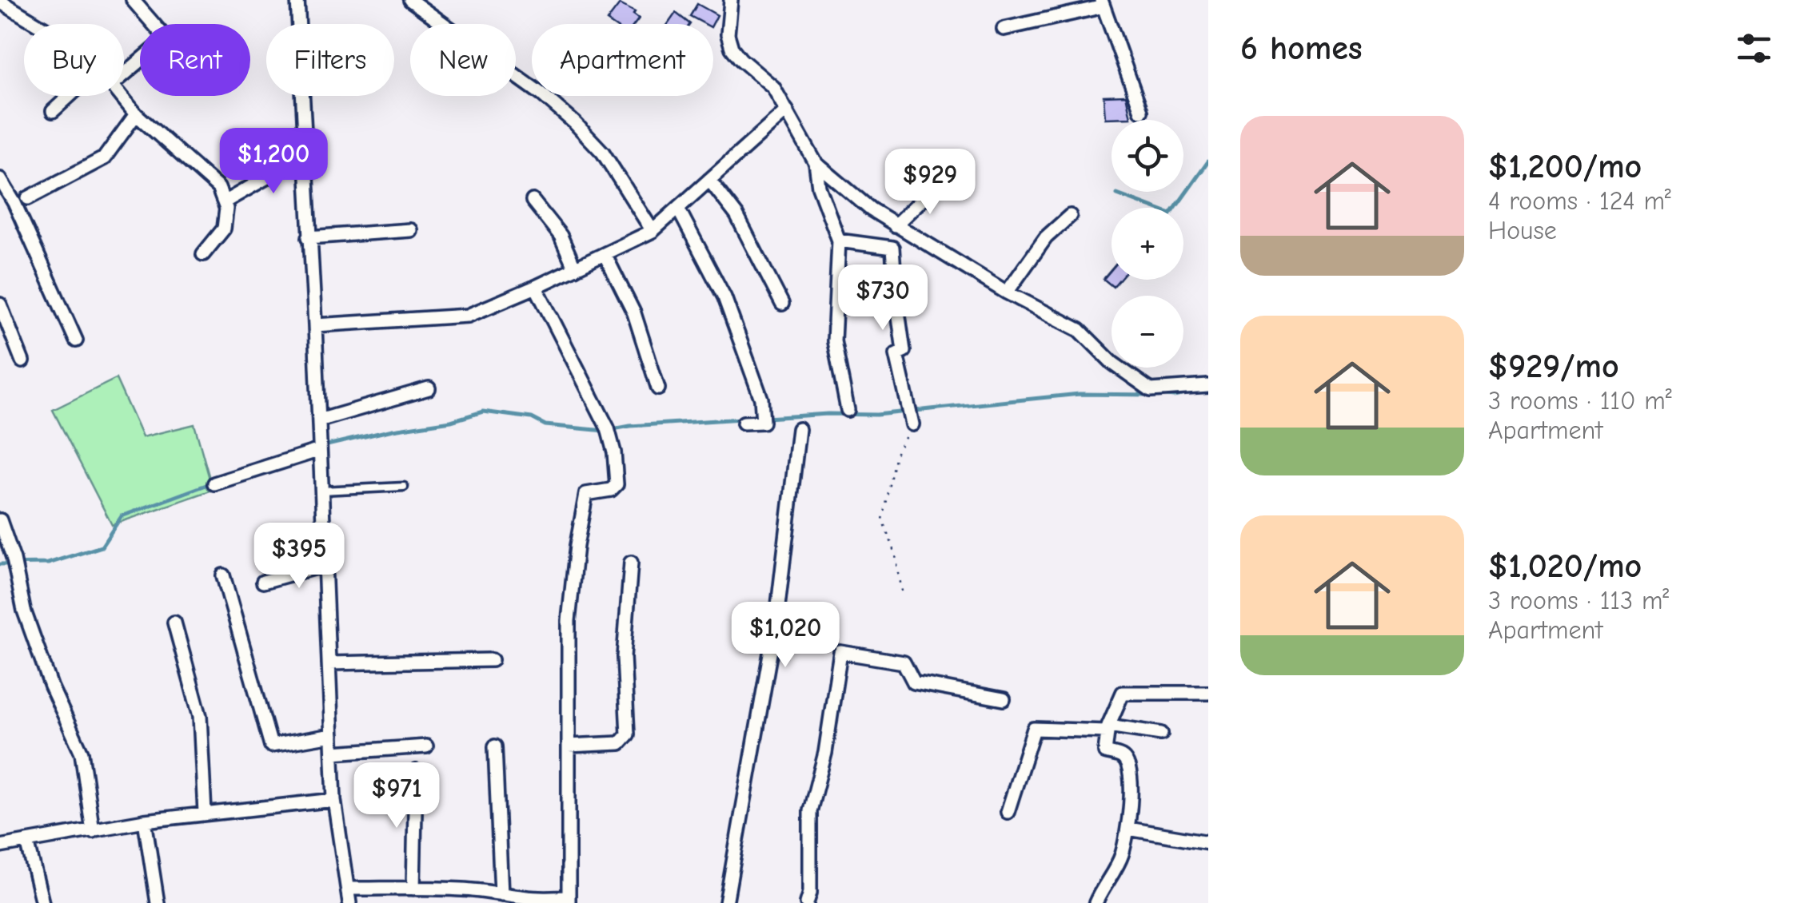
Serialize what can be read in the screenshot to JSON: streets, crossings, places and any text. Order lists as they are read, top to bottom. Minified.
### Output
{"page":{"heading":"6 homes","chip":["Buy","Rent","Filters","New","Apartment"],"list":[{"name":"$1,200/mo","note":"4 rooms · 124 m² · House"},{"name":"$929/mo","note":"3 rooms · 110 m² · Apartment"},{"name":"$1,020/mo","note":"3 rooms · 113 m² · Apartment"}],"map_buttons":["+","−"],"price":["$1,200","$929","$730","$395","$1,020","$971"]}}
